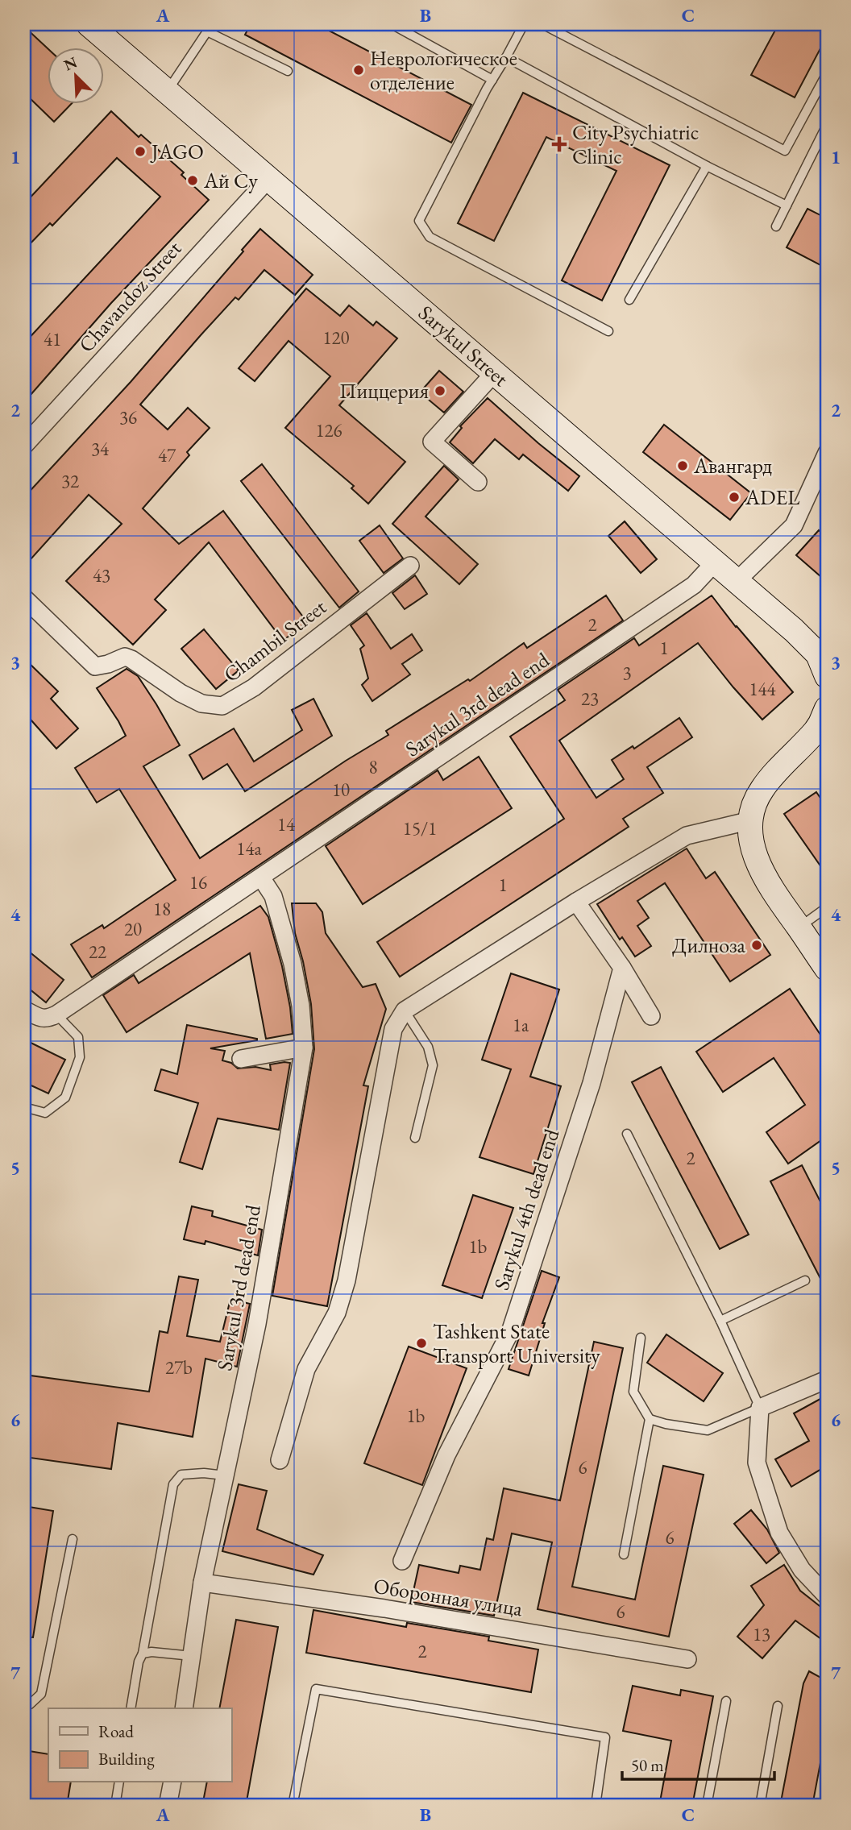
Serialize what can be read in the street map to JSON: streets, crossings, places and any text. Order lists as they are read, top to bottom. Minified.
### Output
{"streets":{"main road":["Sarykul Street"],"street":["Chavandoz Street","Chambil Street","Sarykul 3rd dead end","Sarykul 4th dead end","Оборонная улица"]},"crossings":[["Chavandoz Street","Sarykul Street"],["Sarykul Street","Sarykul 3rd dead end"],["Sarykul 3rd dead end","Оборонная улица"]],"places":{"other":["Неврологическое отделение","JAGO","Ай Су","Пиццерия","Авангард","ADEL","Дилноза","Tashkent State Transport University"],"health":["City Psychiatric Clinic"]},"house_numbers":["120","41","36","126","34","47","32","43","2","1","3","144","23","8","10","14","15/1","14a","16","1","18","20","22","1a","2","1b","27b","1b","6","6","6","13","2"],"legend":["Road","Building"],"scale_bar":"50 m","north":"top left","grid":{"columns":["A","B","C"],"rows":["1","2","3","4","5","6","7"]}}
